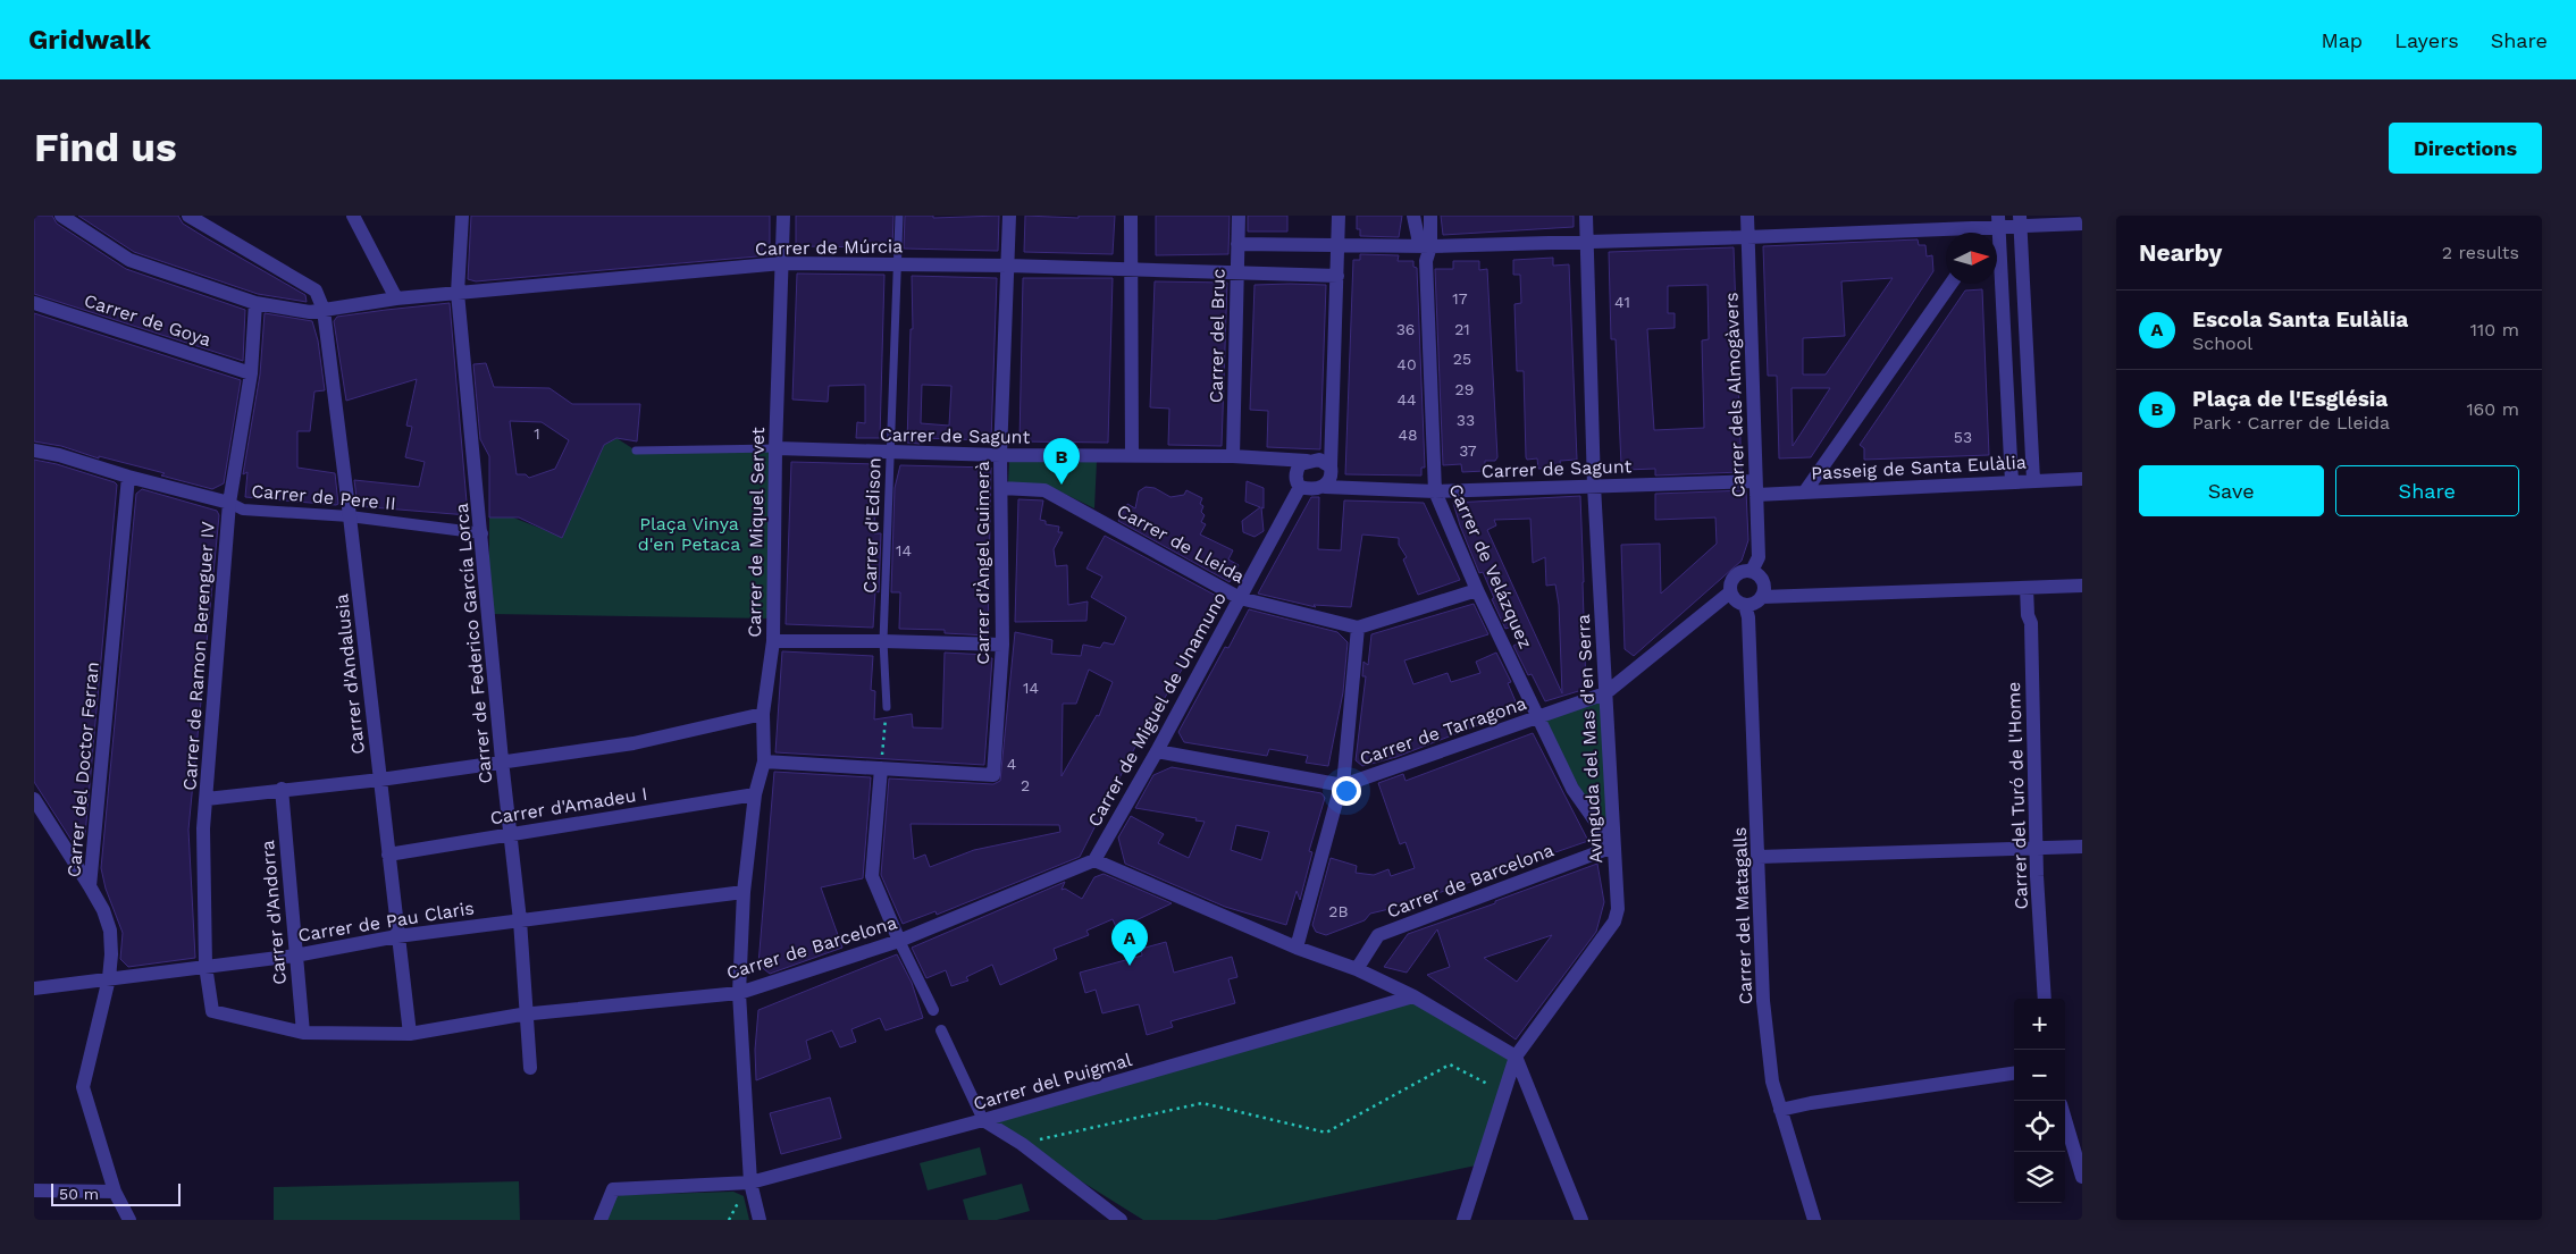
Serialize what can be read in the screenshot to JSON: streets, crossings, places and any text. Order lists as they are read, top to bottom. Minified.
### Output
{"streets":{"street":["Carrer de Múrcia","Carrer de Goya","Carrer del Bruc","Carrer dels Almogàvers","Carrer de Sagunt","Passeig de Santa Eulàlia","Carrer de Pere II","Carrer de Miquel Servet","Carrer de Lleida","Carrer d'Àngel Guimerà","Carrer de Velázquez","Carrer de Federico García Lorca","Carrer de Ramon Berenguer IV","Carrer d'Andalusia","Carrer de Miguel de Unamuno","Carrer de Tarragona","Avinguda del Mas d'en Serra","Carrer del Doctor Ferran","Carrer del Turó de l'Home","Carrer d'Amadeu I","Carrer de Barcelona","Carrer d'Andorra","Carrer del Matagalls","Carrer de Pau Claris","Carrer del Puigmal"],"lane":["Carrer d'Edison"]},"crossings":[["Carrer de Múrcia","Carrer del Bruc"],["Carrer de Múrcia","Carrer d'Edison"],["Carrer de Múrcia","Carrer de Miquel Servet"],["Carrer de Múrcia","Carrer d'Àngel Guimerà"],["Carrer de Múrcia","Carrer de Federico García Lorca"],["Carrer de Múrcia","Carrer de Ramon Berenguer IV"],["Carrer de Múrcia","Carrer d'Andalusia"],["Carrer de Goya","Carrer de Ramon Berenguer IV"],["Carrer del Bruc","Carrer de Sagunt"],["Carrer dels Almogàvers","Carrer de Sagunt"],["Carrer dels Almogàvers","Passeig de Santa Eulàlia"],["Carrer dels Almogàvers","Carrer de Tarragona"],["Carrer dels Almogàvers","Carrer del Matagalls"],["Carrer de Sagunt","Passeig de Santa Eulàlia"],["Carrer de Sagunt","Carrer d'Edison"],["Carrer de Sagunt","Carrer de Miquel Servet"],["Carrer de Sagunt","Carrer d'Àngel Guimerà"],["Carrer de Sagunt","Carrer de Velázquez"],["Carrer de Sagunt","Carrer de Miguel de Unamuno"],["Carrer de Sagunt","Avinguda del Mas d'en Serra"],["Carrer de Pere II","Carrer de Federico García Lorca"],["Carrer de Pere II","Carrer de Ramon Berenguer IV"],["Carrer de Pere II","Carrer d'Andalusia"],["Carrer de Pere II","Carrer del Doctor Ferran"],["Carrer de Miquel Servet","Carrer d'Amadeu I"],["Carrer de Miquel Servet","Carrer de Barcelona"],["Carrer de Miquel Servet","Carrer de Pau Claris"],["Carrer de Miquel Servet","Carrer del Puigmal"],["Carrer de Lleida","Carrer d'Àngel Guimerà"],["Carrer de Lleida","Carrer de Miguel de Unamuno"],["Carrer de Velázquez","Carrer de Tarragona"],["Carrer de Velázquez","Avinguda del Mas d'en Serra"],["Carrer de Velázquez","Carrer de Barcelona"],["Carrer de Federico García Lorca","Carrer d'Amadeu I"],["Carrer de Federico García Lorca","Carrer de Barcelona"],["Carrer de Federico García Lorca","Carrer de Pau Claris"],["Carrer de Ramon Berenguer IV","Carrer de Barcelona"],["Carrer de Ramon Berenguer IV","Carrer de Pau Claris"],["Carrer d'Andalusia","Carrer d'Amadeu I"],["Carrer d'Andalusia","Carrer de Barcelona"],["Carrer d'Andalusia","Carrer de Pau Claris"],["Carrer de Miguel de Unamuno","Carrer de Tarragona"],["Carrer de Miguel de Unamuno","Carrer de Barcelona"],["Carrer de Tarragona","Avinguda del Mas d'en Serra"],["Carrer de Tarragona","Carrer del Matagalls"],["Avinguda del Mas d'en Serra","Carrer de Barcelona"],["Carrer del Doctor Ferran","Carrer de Pau Claris"],["Carrer de Barcelona","Carrer d'Andorra"],["Carrer d'Andorra","Carrer de Pau Claris"]],"parks":["Plaça Vinya d'en Petaca"],"house_numbers":["17","41","36","21","25","40","29","44","33","1","48","53","37","14","14","4","2","2B"],"scale_bar":"50 m","north":"right","page":{"header":"Gridwalk","nav":["Map","Layers","Share"],"buttons":["Directions",["Save","Share"]],"title":"Find us","heading":["Nearby","2 results"],"list":[{"mark":"A","name":"Escola Santa Eulàlia","note":"School","value":"110 m"},{"mark":"B","name":"Plaça de l'Església","note":"Park · Carrer de Lleida","value":"160 m"}],"pins":["B","A"],"map_buttons":["+","−"],"scale":"50 m"}}
